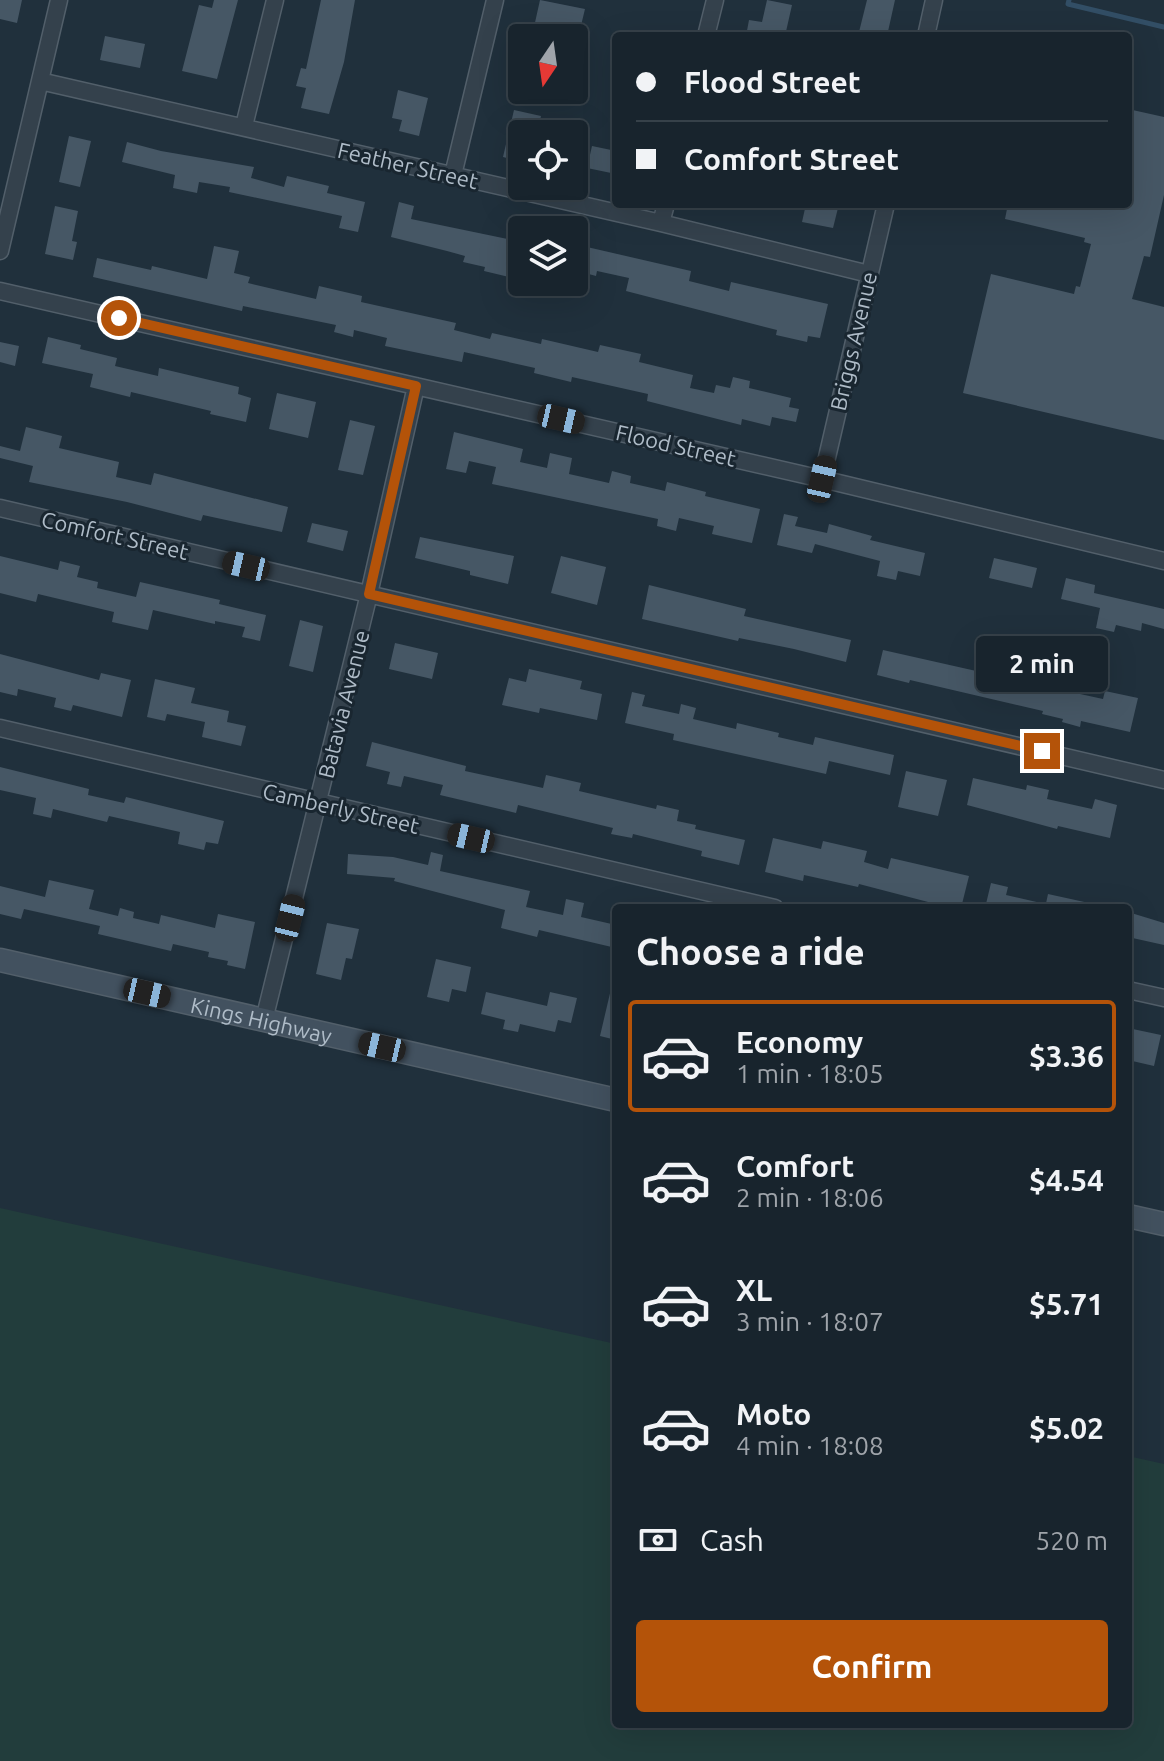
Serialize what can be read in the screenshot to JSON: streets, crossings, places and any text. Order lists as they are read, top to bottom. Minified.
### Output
{"streets":{"street":["Feather Street","Briggs Avenue","Flood Street","Comfort Street","Batavia Avenue","Camberly Street","Kings Highway"]},"crossings":[["Feather Street","Briggs Avenue"],["Briggs Avenue","Flood Street"],["Flood Street","Batavia Avenue"],["Comfort Street","Batavia Avenue"],["Batavia Avenue","Camberly Street"],["Batavia Avenue","Kings Highway"]],"north":"bottom","page":{"banner":["Flood Street","Comfort Street"],"bubble":"2 min","heading":"Choose a ride","list":[{"name":"Economy","note":"1 min · 18:05","value":"$3.36"},{"name":"Comfort","note":"2 min · 18:06","value":"$4.54"},{"name":"XL","note":"3 min · 18:07","value":"$5.71"},{"name":"Moto","note":"4 min · 18:08","value":"$5.02"}],"pay":["Cash","520 m"],"buttons":"Confirm"}}
